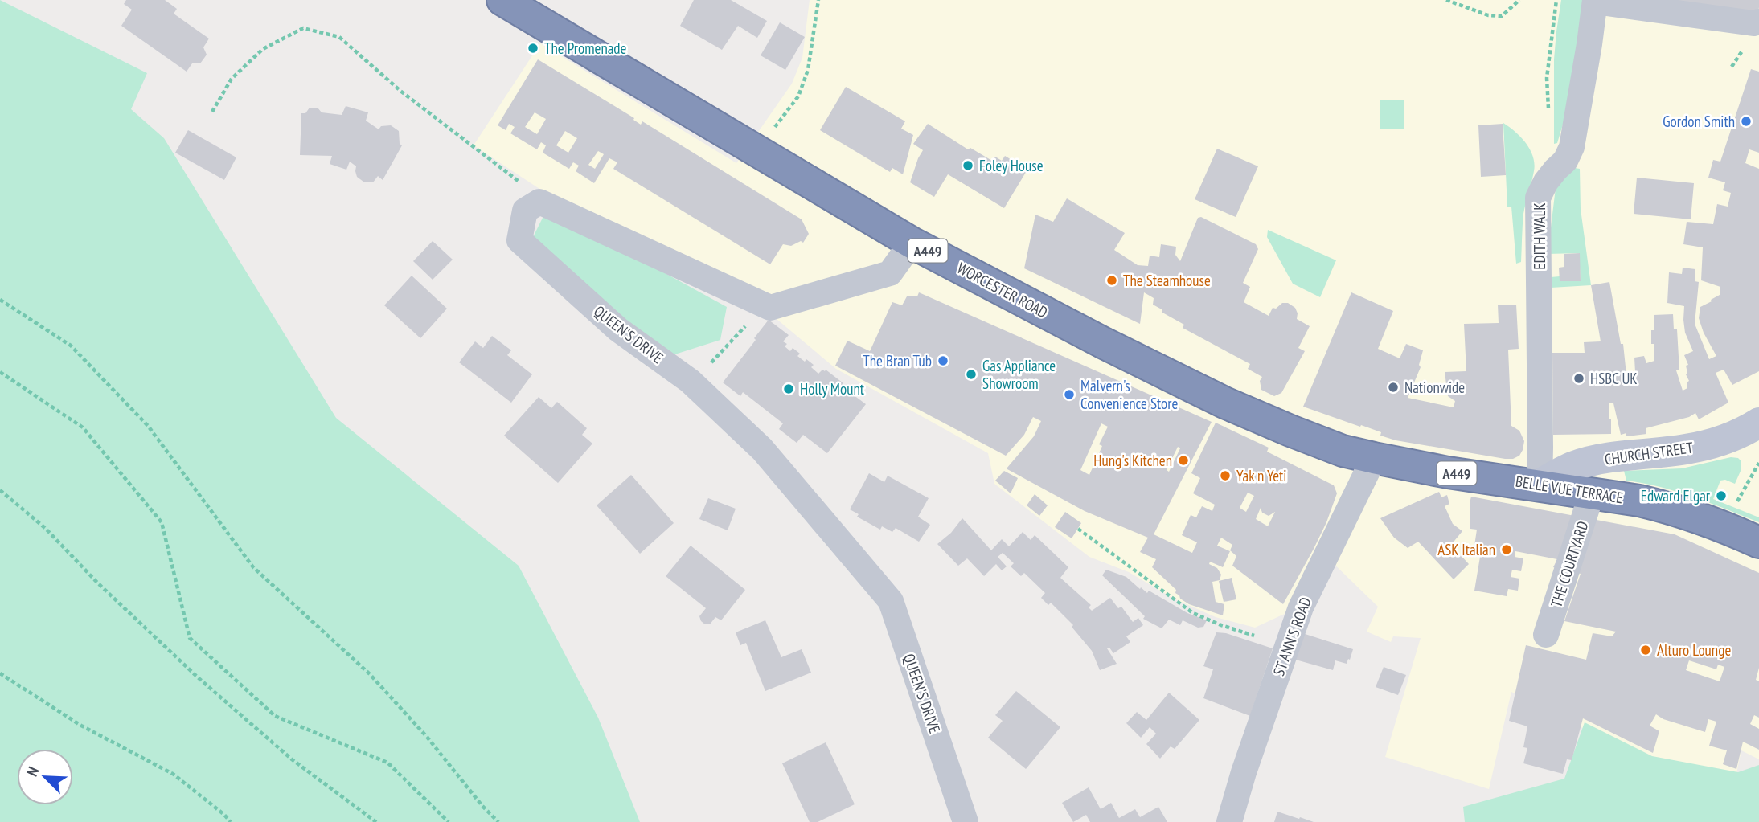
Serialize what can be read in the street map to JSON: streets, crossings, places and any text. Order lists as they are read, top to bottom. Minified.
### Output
{"streets":{"highway":["A449","WORCESTER ROAD","BELLE VUE TERRACE"],"main road":["CHURCH STREET"],"street":["EDITH WALK","QUEEN'S DRIVE","THE COURTYARD","ST ANN'S ROAD"]},"crossings":[["EDITH WALK","CHURCH STREET"],["EDITH WALK","BELLE VUE TERRACE"],["WORCESTER ROAD","BELLE VUE TERRACE"],["WORCESTER ROAD","ST ANN'S ROAD"],["CHURCH STREET","BELLE VUE TERRACE"],["BELLE VUE TERRACE","THE COURTYARD"],["BELLE VUE TERRACE","ST ANN'S ROAD"]],"places":["The Promenade","Gordon Smith","Foley House","The Steamhouse","The Bran Tub","Gas Appliance Showroom","HSBC UK","Nationwide","Holly Mount","Malvern's Convenience Store","Hung's Kitchen","Yak n Yeti","Edward Elgar","ASK Italian","Alturo Lounge"],"north":"top left"}
